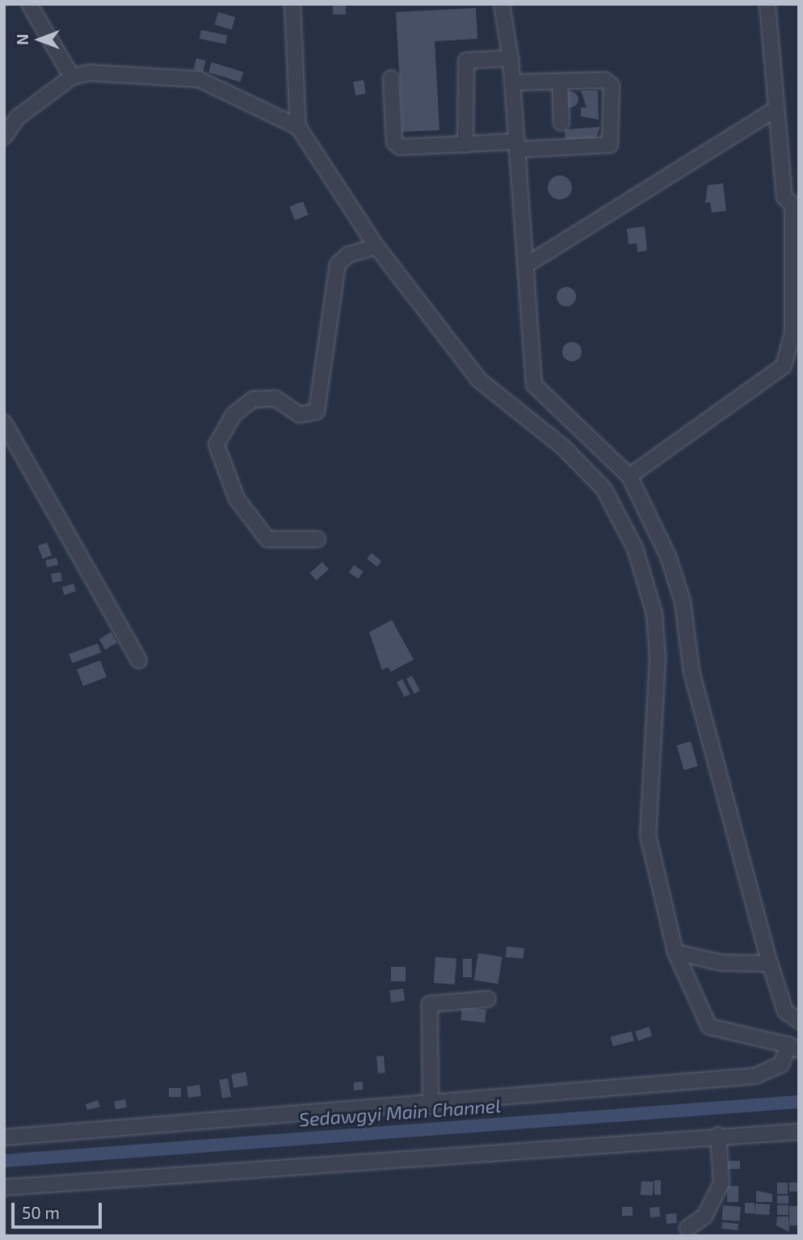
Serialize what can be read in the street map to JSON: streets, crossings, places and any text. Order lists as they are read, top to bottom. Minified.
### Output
{"water":["Sedawgyi Main Channel"],"scale_bar":"50 m","north":"left"}
